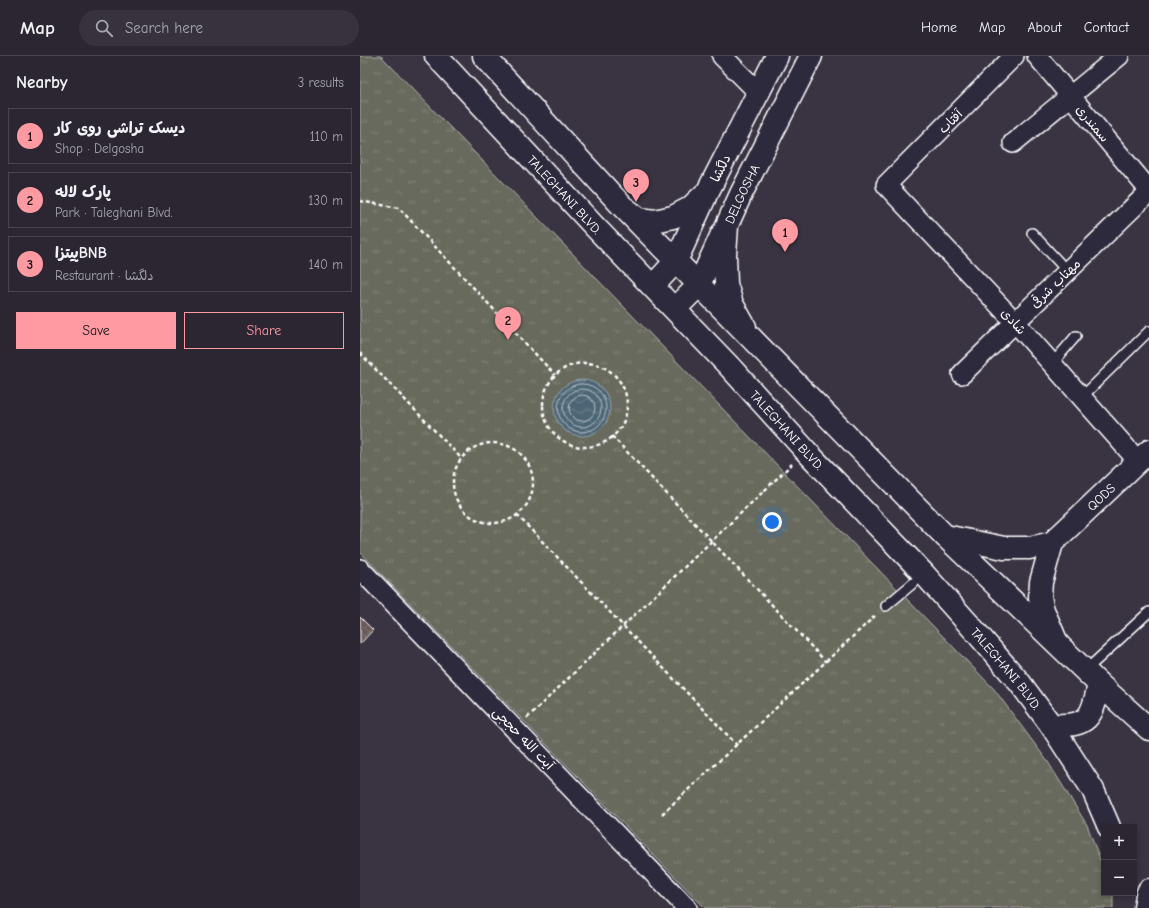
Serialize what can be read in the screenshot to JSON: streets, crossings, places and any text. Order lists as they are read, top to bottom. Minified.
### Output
{"streets":{"main road":["دلگشا","TALEGHANI BLVD.","DELGOSHA","QODS"],"street":["آفتاب","سمندری","مهتاب شرقی","شادی","آیت الله حججی"]},"crossings":[["آفتاب","شادی"],["سمندری","مهتاب شرقی"],["مهتاب شرقی","شادی"],["شادی","QODS"]],"page":{"header":"Map","search":"Search here","nav":["Home","Map","About","Contact"],"heading":["Nearby","3 results"],"list":[{"mark":"1","name":"دیسک تراشی روی کار","note":"Shop · Delgosha","value":"110 m"},{"mark":"2","name":"پارک لاله","note":"Park · Taleghani Blvd.","value":"130 m"},{"mark":"3","name":"پیتزاBNB","note":"Restaurant · دلگشا","value":"140 m"}],"pins":["3","1","2"],"buttons":["Save","Share"],"map_buttons":["+","−"]}}
